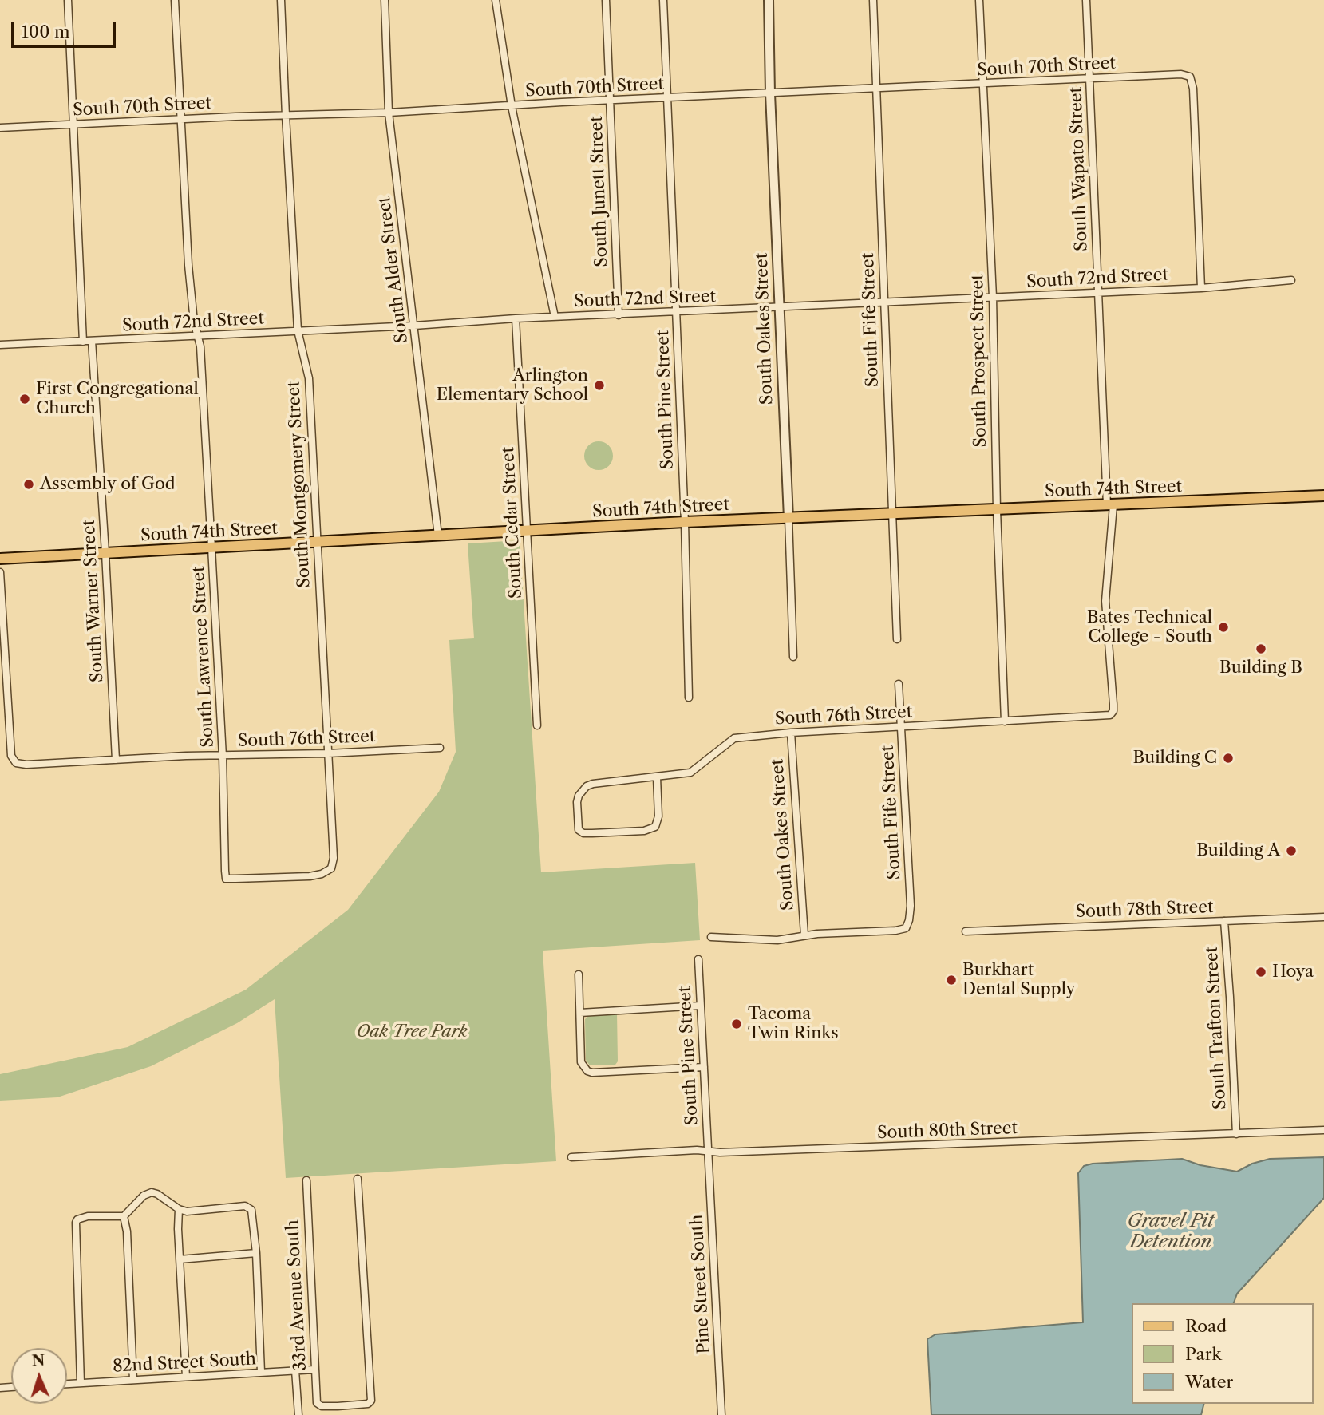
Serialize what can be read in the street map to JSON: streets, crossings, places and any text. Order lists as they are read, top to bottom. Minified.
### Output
{"streets":{"main road":["South 74th Street"],"street":["South 70th Street","South Wapato Street","South Junett Street","South Alder Street","South 72nd Street","South Fife Street","South Oakes Street","South Prospect Street","South Pine Street","South Montgomery Street","South Cedar Street","South Warner Street","South Lawrence Street","South 76th Street","South 78th Street","South Trafton Street","South 80th Street","Pine Street South","33rd Avenue South","82nd Street South"]},"crossings":[["South 70th Street","South Wapato Street"],["South 70th Street","South Junett Street"],["South 70th Street","South Alder Street"],["South 70th Street","South 72nd Street"],["South 70th Street","South Fife Street"],["South 70th Street","South Oakes Street"],["South 70th Street","South Prospect Street"],["South 70th Street","South Pine Street"],["South 70th Street","South Montgomery Street"],["South 70th Street","South Lawrence Street"],["South Wapato Street","South 72nd Street"],["South Wapato Street","South 74th Street"],["South Wapato Street","South 76th Street"],["South Junett Street","South 72nd Street"],["South Alder Street","South 72nd Street"],["South Alder Street","South 74th Street"],["South 72nd Street","South Fife Street"],["South 72nd Street","South Oakes Street"],["South 72nd Street","South Prospect Street"],["South 72nd Street","South Pine Street"],["South 72nd Street","South Montgomery Street"],["South 72nd Street","South Cedar Street"],["South 72nd Street","South Warner Street"],["South 72nd Street","South Lawrence Street"],["South Fife Street","South Oakes Street"],["South Fife Street","South 74th Street"],["South Fife Street","South 76th Street"],["South Oakes Street","South 74th Street"],["South Oakes Street","South 76th Street"],["South Prospect Street","South 74th Street"],["South Prospect Street","South 76th Street"],["South Pine Street","South 74th Street"],["South Pine Street","South 80th Street"],["South Pine Street","Pine Street South"],["South Montgomery Street","South 74th Street"],["South Montgomery Street","South Lawrence Street"],["South Montgomery Street","South 76th Street"],["South 74th Street","South Cedar Street"],["South 74th Street","South Warner Street"],["South 74th Street","South Lawrence Street"],["South Warner Street","South 76th Street"],["South Lawrence Street","South 76th Street"],["South 78th Street","South Trafton Street"],["South Trafton Street","South 80th Street"],["South 80th Street","Pine Street South"],["33rd Avenue South","82nd Street South"]],"water":["Gravel Pit Detention"],"parks":["Oak Tree Park"],"places":["Arlington Elementary School","First Congregational Church","Assembly of God","Bates Technical College - South","Building B","Building C","Building A","Hoya","Burkhart Dental Supply","Tacoma Twin Rinks"],"legend":["Road","Park","Water"],"scale_bar":"100 m","north":"top"}
